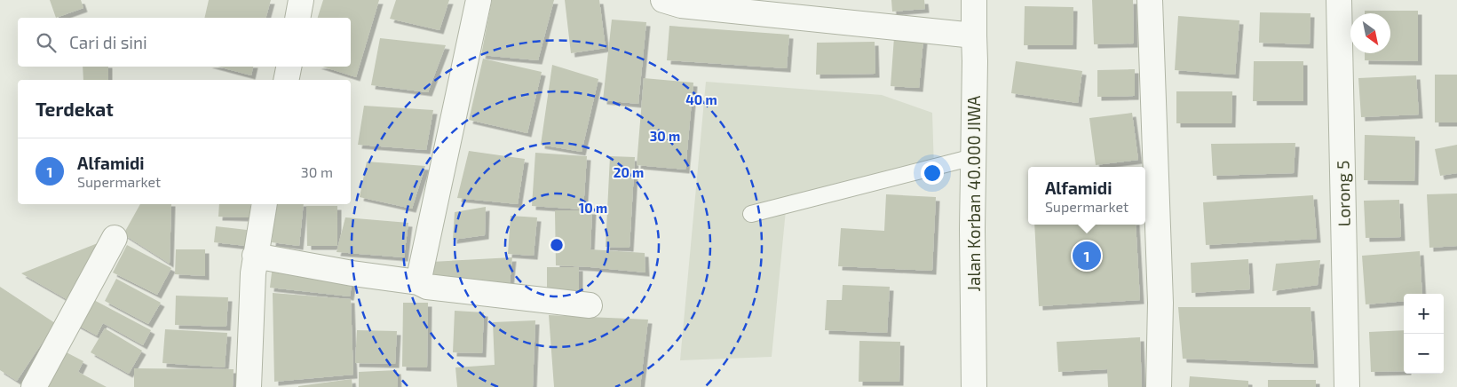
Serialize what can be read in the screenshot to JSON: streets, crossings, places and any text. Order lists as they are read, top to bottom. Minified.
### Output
{"streets":{"street":["Jalan Korban 40.000 JIWA","Lorong 5"]},"north":"bottom right","page":{"search":"Cari di sini","heading":"Terdekat","list":[{"mark":"1","name":"Alfamidi","note":"Supermarket","value":"30 m"}],"popup":["Alfamidi","Supermarket"],"pins":"1","map_buttons":["+","−"]},"rings":["40 m","30 m","20 m","10 m"]}
